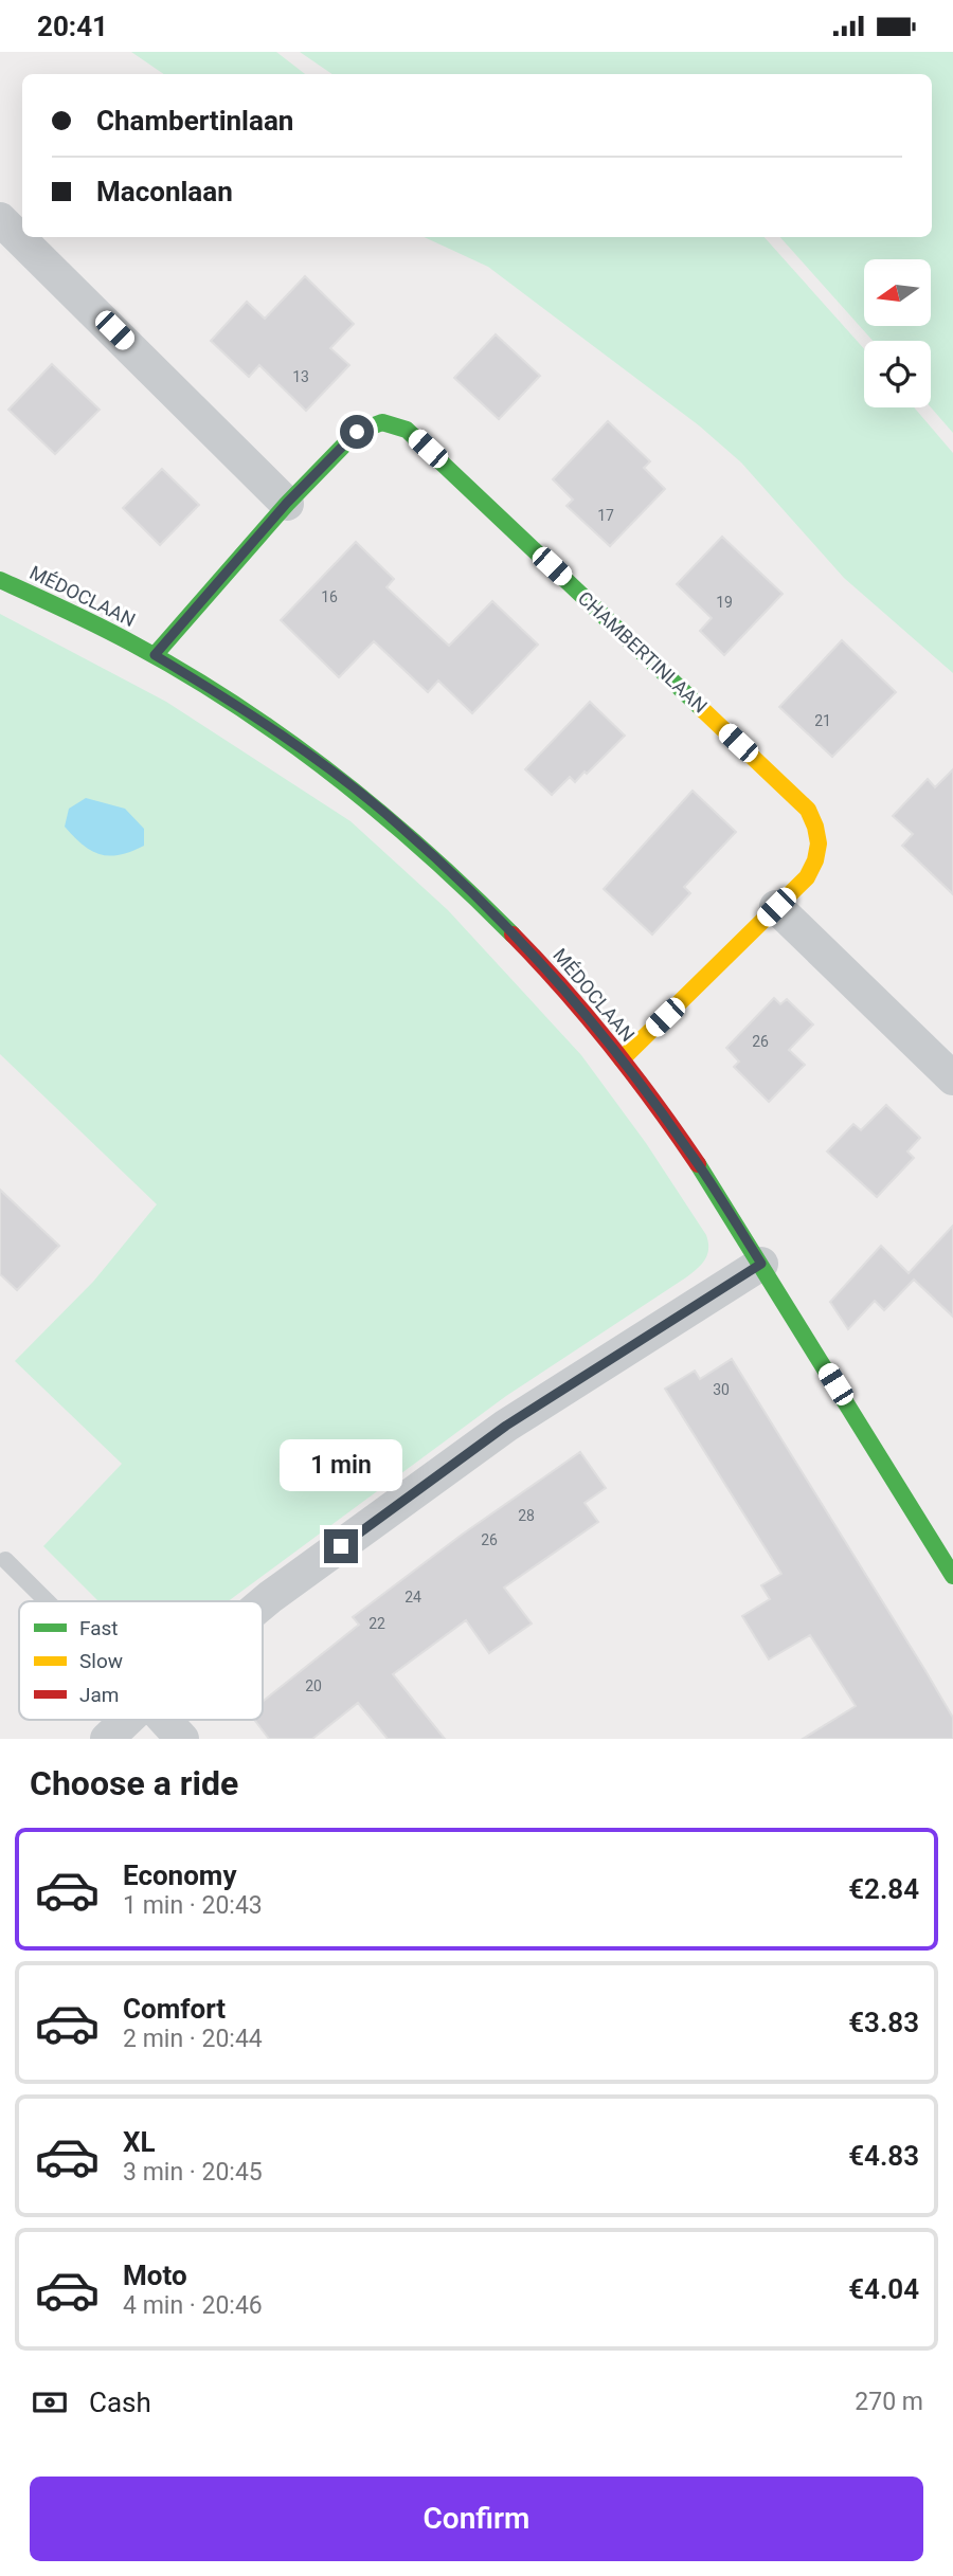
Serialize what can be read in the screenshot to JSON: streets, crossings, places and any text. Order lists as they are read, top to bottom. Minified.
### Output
{"streets":{"street":["MÉDOCLAAN","CHAMBERTINLAAN"]},"crossings":[["MÉDOCLAAN","CHAMBERTINLAAN"]],"house_numbers":["13","17","16","19","21","26","30","28","26","24","22","20"],"legend":["Fast","Slow","Jam"],"north":"left","page":{"status":"20:41","banner":["Chambertinlaan","Maconlaan"],"bubble":"1 min","heading":"Choose a ride","list":[{"name":"Economy","note":"1 min · 20:43","value":"€2.84"},{"name":"Comfort","note":"2 min · 20:44","value":"€3.83"},{"name":"XL","note":"3 min · 20:45","value":"€4.83"},{"name":"Moto","note":"4 min · 20:46","value":"€4.04"}],"pay":["Cash","270 m"],"buttons":"Confirm"}}
